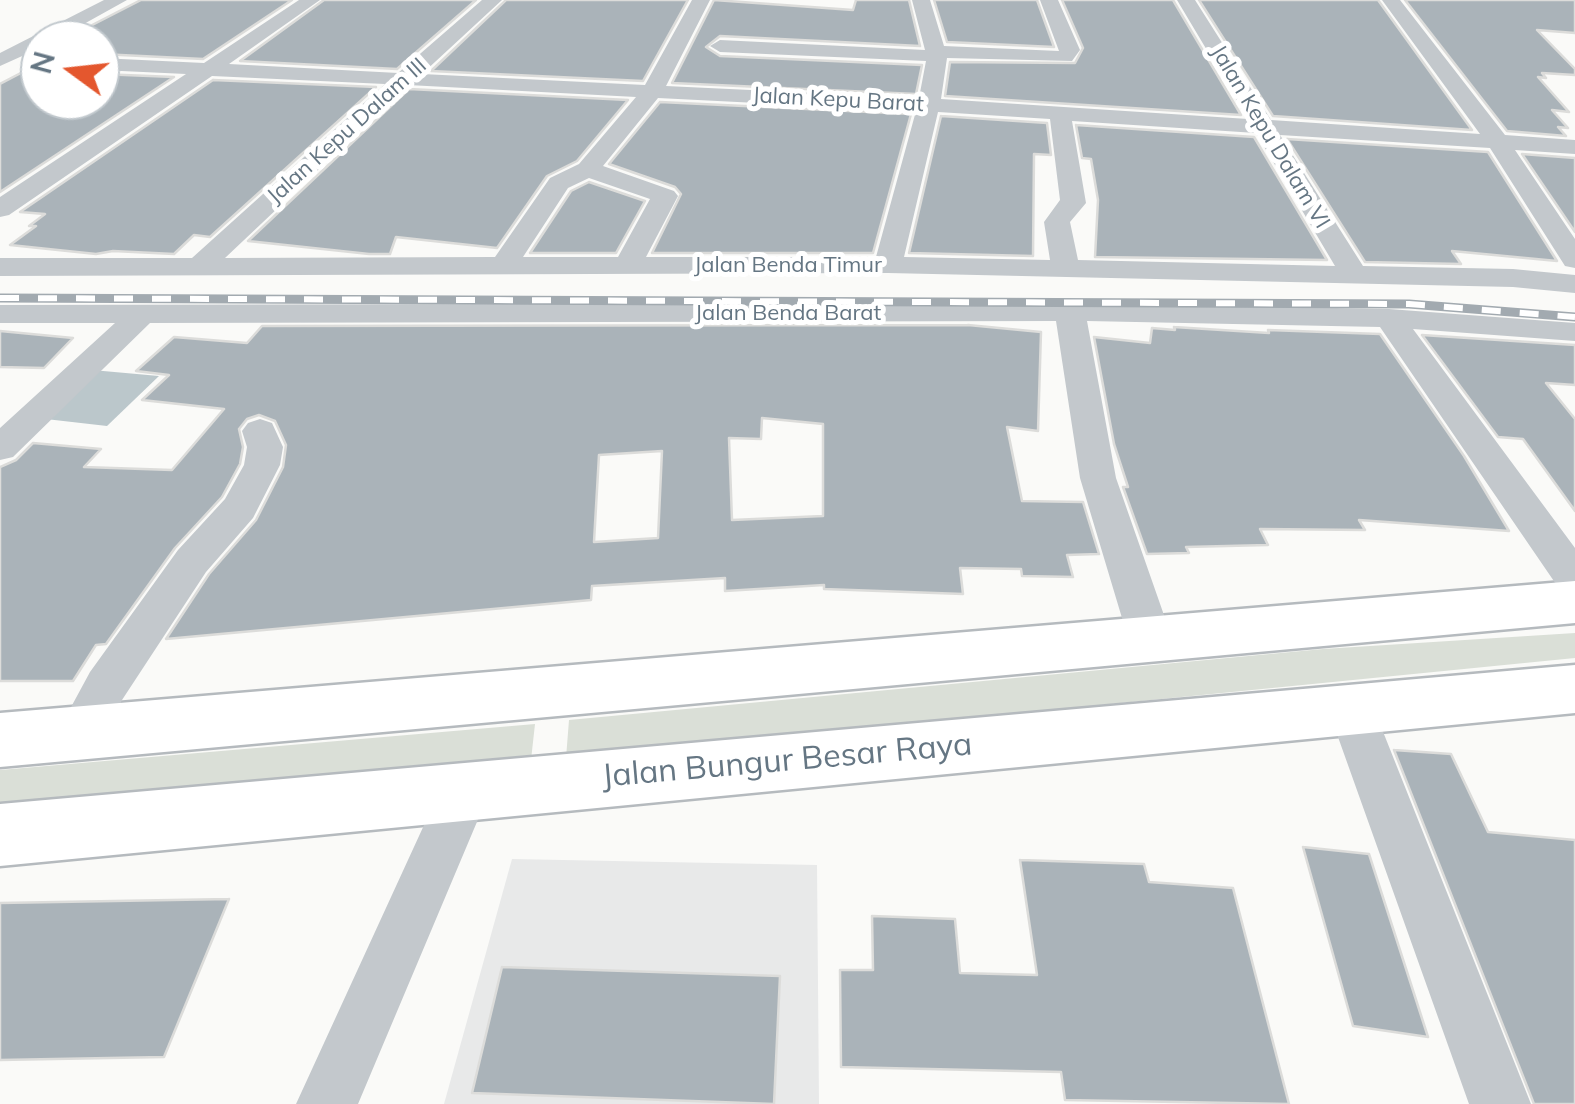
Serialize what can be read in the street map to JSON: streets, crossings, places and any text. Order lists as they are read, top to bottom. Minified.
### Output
{"streets":{"main road":["Jalan Bungur Besar Raya"],"street":["Jalan Kepu Barat","Jalan Kepu Dalam III","Jalan Kepu Dalam VI","Jalan Benda Timur","Jalan Benda Barat"]},"crossings":[["Jalan Kepu Barat","Jalan Kepu Dalam III"],["Jalan Kepu Barat","Jalan Kepu Dalam VI"],["Jalan Kepu Dalam III","Jalan Benda Timur"],["Jalan Kepu Dalam VI","Jalan Benda Timur"]],"north":"left"}
